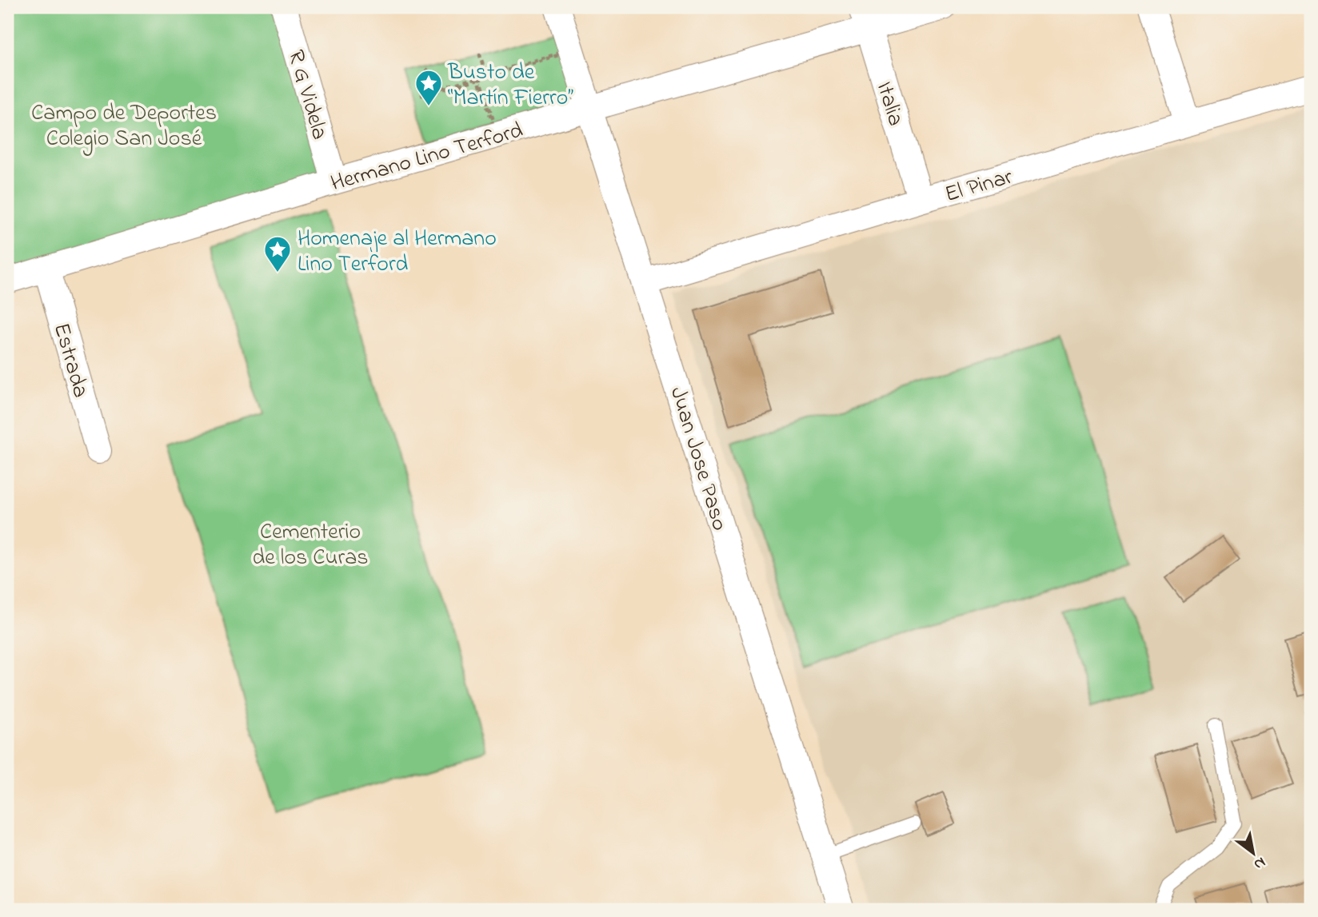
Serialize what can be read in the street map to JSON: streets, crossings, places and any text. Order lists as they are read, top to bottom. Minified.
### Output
{"streets":{"street":["R G Videla","Italia","Hermano Lino Terford","El Pinar","Estrada","Juan Jose Paso"]},"crossings":[["R G Videla","Hermano Lino Terford"],["Italia","Hermano Lino Terford"],["Italia","El Pinar"],["Hermano Lino Terford","Estrada"],["Hermano Lino Terford","Juan Jose Paso"],["El Pinar","Juan Jose Paso"]],"parks":["Campo de Deportes Colegio San José","Cementerio de los Curas"],"places":{"place":["Busto de “Martín Fierro”","Homenaje al Hermano Lino Terford"]},"north":"bottom right"}
